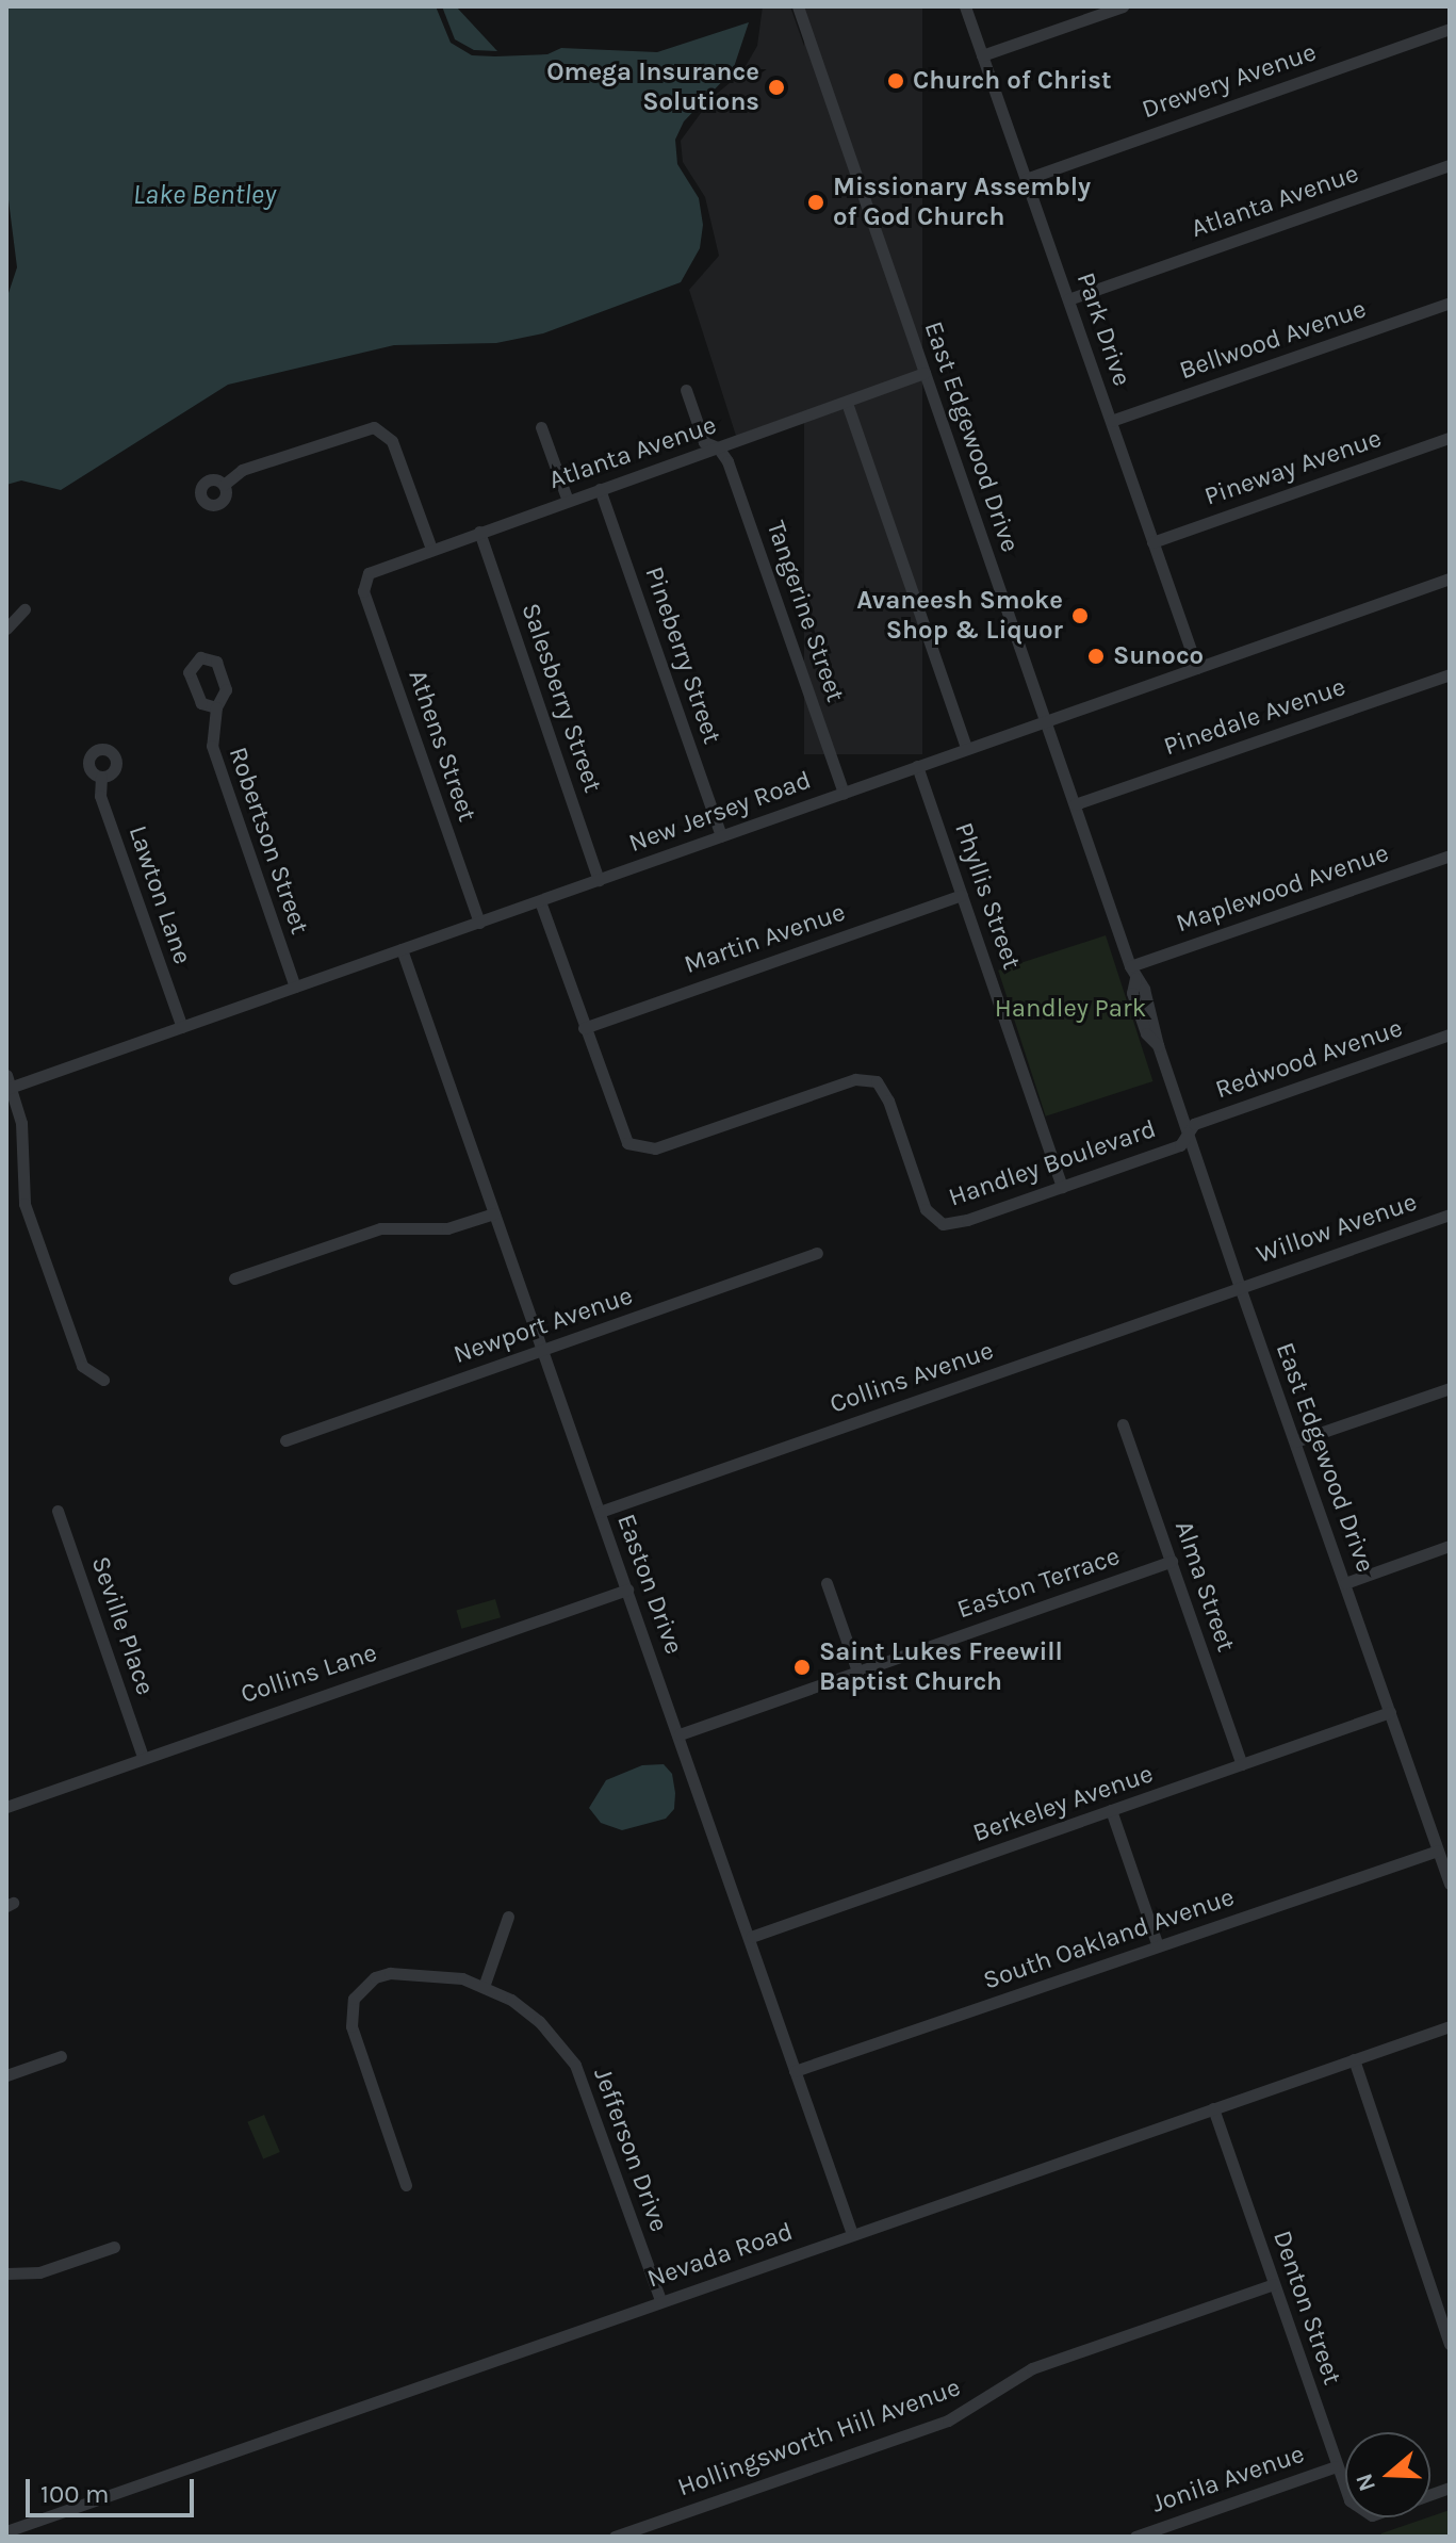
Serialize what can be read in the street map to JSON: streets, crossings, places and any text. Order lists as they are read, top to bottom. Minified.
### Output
{"streets":{"street":["Drewery Avenue","Atlanta Avenue","Park Drive","Bellwood Avenue","East Edgewood Drive","Pineway Avenue","Tangerine Street","Pineberry Street","Salesberry Street","Pinedale Avenue","Athens Street","New Jersey Road","Robertson Street","Maplewood Avenue","Lawton Lane","Phyllis Street","Martin Avenue","Redwood Avenue","Handley Boulevard","Willow Avenue","Newport Avenue","Collins Avenue","Easton Terrace","Easton Drive","Alma Street","Seville Place","Collins Lane","Berkeley Avenue","South Oakland Avenue","Jefferson Drive","Nevada Road","Denton Street","Hollingsworth Hill Avenue","Jonila Avenue"]},"crossings":[["Drewery Avenue","Park Drive"],["Atlanta Avenue","Park Drive"],["Atlanta Avenue","East Edgewood Drive"],["Atlanta Avenue","Tangerine Street"],["Atlanta Avenue","Pineberry Street"],["Atlanta Avenue","Salesberry Street"],["Atlanta Avenue","Athens Street"],["Park Drive","Bellwood Avenue"],["Park Drive","Pineway Avenue"],["Park Drive","New Jersey Road"],["East Edgewood Drive","Pinedale Avenue"],["East Edgewood Drive","New Jersey Road"],["East Edgewood Drive","Maplewood Avenue"],["East Edgewood Drive","Redwood Avenue"],["East Edgewood Drive","Handley Boulevard"],["East Edgewood Drive","Willow Avenue"],["East Edgewood Drive","Collins Avenue"],["East Edgewood Drive","Berkeley Avenue"],["East Edgewood Drive","South Oakland Avenue"],["Tangerine Street","New Jersey Road"],["Pineberry Street","New Jersey Road"],["Salesberry Street","New Jersey Road"],["Athens Street","New Jersey Road"],["New Jersey Road","Robertson Street"],["New Jersey Road","Lawton Lane"],["New Jersey Road","Phyllis Street"],["New Jersey Road","Handley Boulevard"],["New Jersey Road","Easton Drive"],["Phyllis Street","Martin Avenue"],["Phyllis Street","Handley Boulevard"],["Martin Avenue","Handley Boulevard"],["Redwood Avenue","Handley Boulevard"],["Willow Avenue","Collins Avenue"],["Newport Avenue","Easton Drive"],["Collins Avenue","Easton Drive"],["Easton Terrace","Easton Drive"],["Easton Terrace","Alma Street"],["Easton Drive","Collins Lane"],["Easton Drive","Berkeley Avenue"],["Easton Drive","South Oakland Avenue"],["Easton Drive","Nevada Road"],["Alma Street","Berkeley Avenue"],["Seville Place","Collins Lane"],["Jefferson Drive","Nevada Road"],["Nevada Road","Denton Street"],["Denton Street","Hollingsworth Hill Avenue"],["Denton Street","Jonila Avenue"]],"water":["Lake Bentley"],"parks":["Handley Park"],"places":["Church of Christ","Omega Insurance Solutions","Missionary Assembly of God Church","Avaneesh Smoke Shop & Liquor","Sunoco","Saint Lukes Freewill Baptist Church"],"scale_bar":"100 m","north":"left"}
